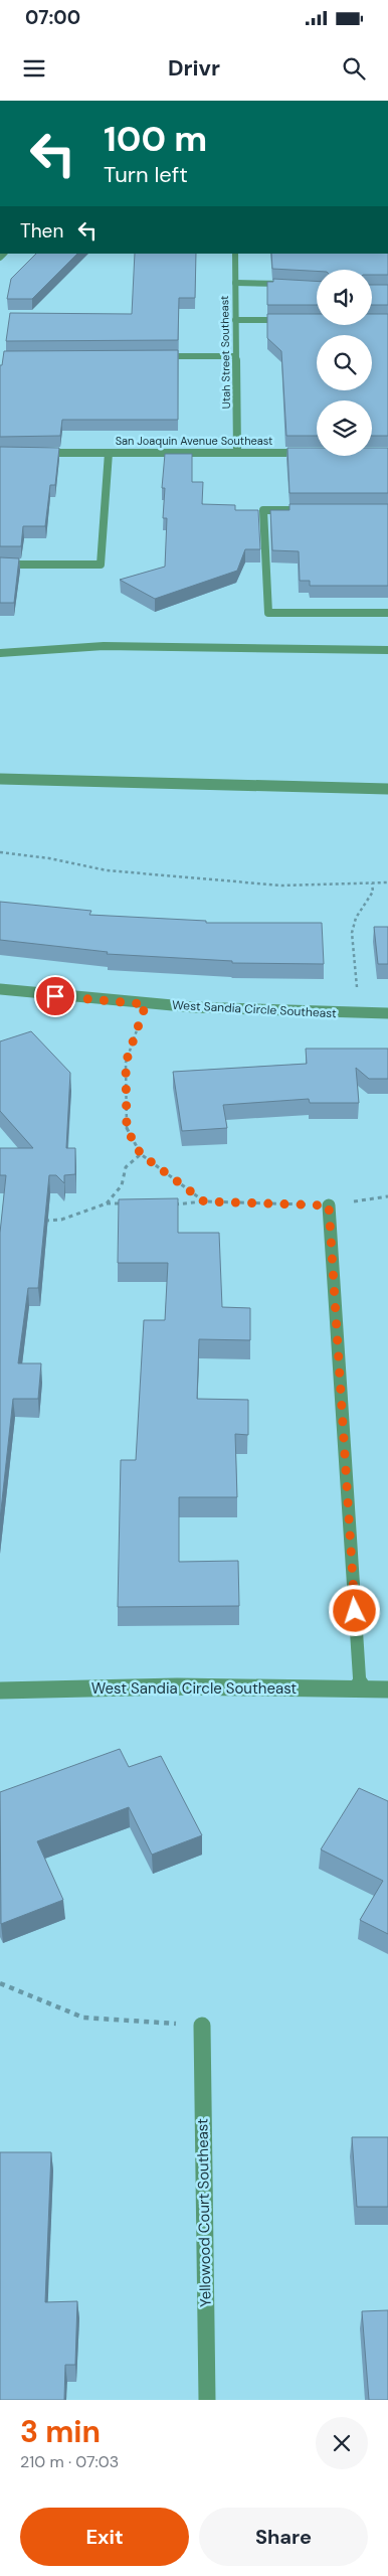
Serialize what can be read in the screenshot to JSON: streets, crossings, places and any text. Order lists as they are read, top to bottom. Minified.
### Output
{"streets":{"street":["Utah Street Southeast","San Joaquin Avenue Southeast","West Sandia Circle Southeast","Yellowood Court Southeast"]},"crossings":[["Utah Street Southeast","San Joaquin Avenue Southeast"]],"page":{"status":"07:00","header":"Drivr","turn":["100 m","Turn left"],"then":"Then","heading":["3 min","210 m · 07:03"],"buttons":["Exit","Share"]}}
